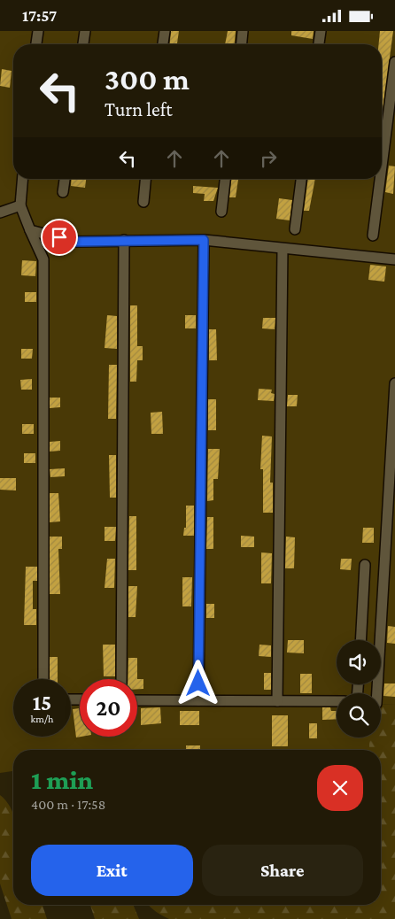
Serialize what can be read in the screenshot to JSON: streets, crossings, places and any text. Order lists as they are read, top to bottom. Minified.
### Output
{"page":{"status":"17:57","turn":["300 m","Turn left"],"speed":"15 km/h","limit":"20","heading":["1 min","400 m · 17:58"],"buttons":["Exit","Share"]}}
